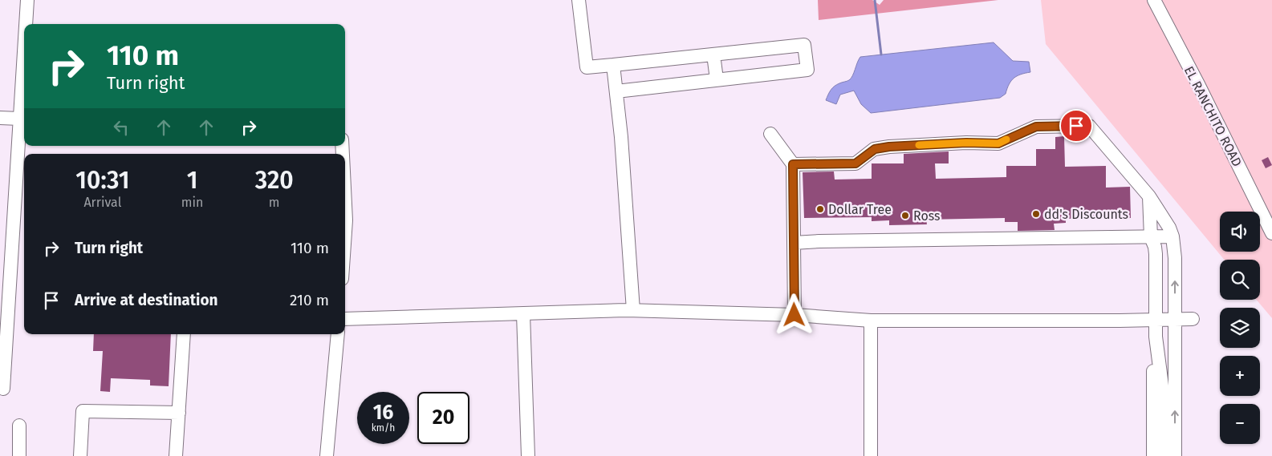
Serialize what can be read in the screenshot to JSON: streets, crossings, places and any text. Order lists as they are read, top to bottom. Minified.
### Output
{"streets":{"street":["EL RANCHITO ROAD"]},"places":["Dollar Tree","dd's Discounts","Ross"],"page":{"turn":["110 m","Turn right"],"eta":["10:31","Arrival","1","min","320","m"],"map_buttons":["+","−"],"list":[{"name":"Turn right","value":"110 m"},{"name":"Arrive at destination","value":"210 m"}],"speed":"16 km/h","limit":"20"}}
